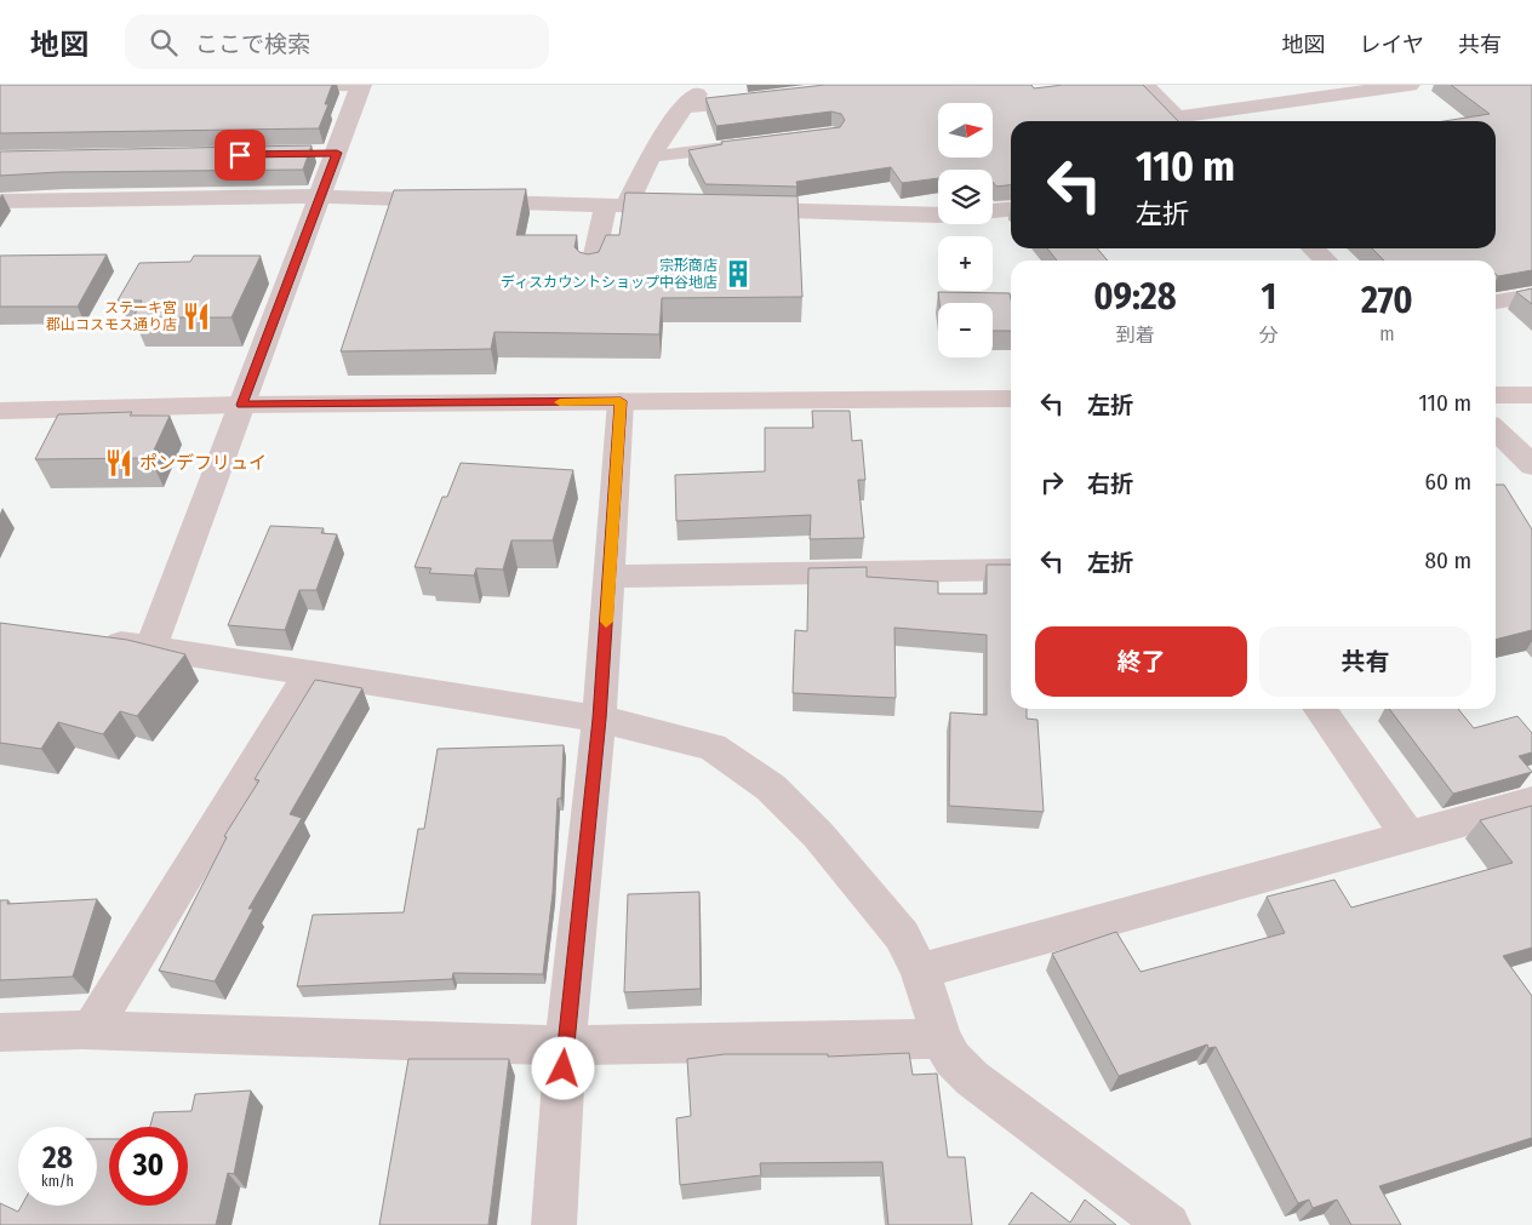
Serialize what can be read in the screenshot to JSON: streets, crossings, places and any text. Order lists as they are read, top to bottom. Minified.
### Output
{"places":{"building":["宗形商店 ディスカウントショップ中谷地店"],"restaurant":["ステーキ宮 郡山コスモス通り店","ポンデフリュイ"]},"north":"right","page":{"header":"地図","search":"ここで検索","nav":["地図","レイヤ","共有"],"map_buttons":["+","−"],"turn":["110 m","左折"],"eta":["09:28","到着","1","分","270","m"],"list":[{"name":"左折","value":"110 m"},{"name":"右折","value":"60 m"},{"name":"左折","value":"80 m"}],"buttons":["終了","共有"],"speed":"28 km/h","limit":"30"}}
